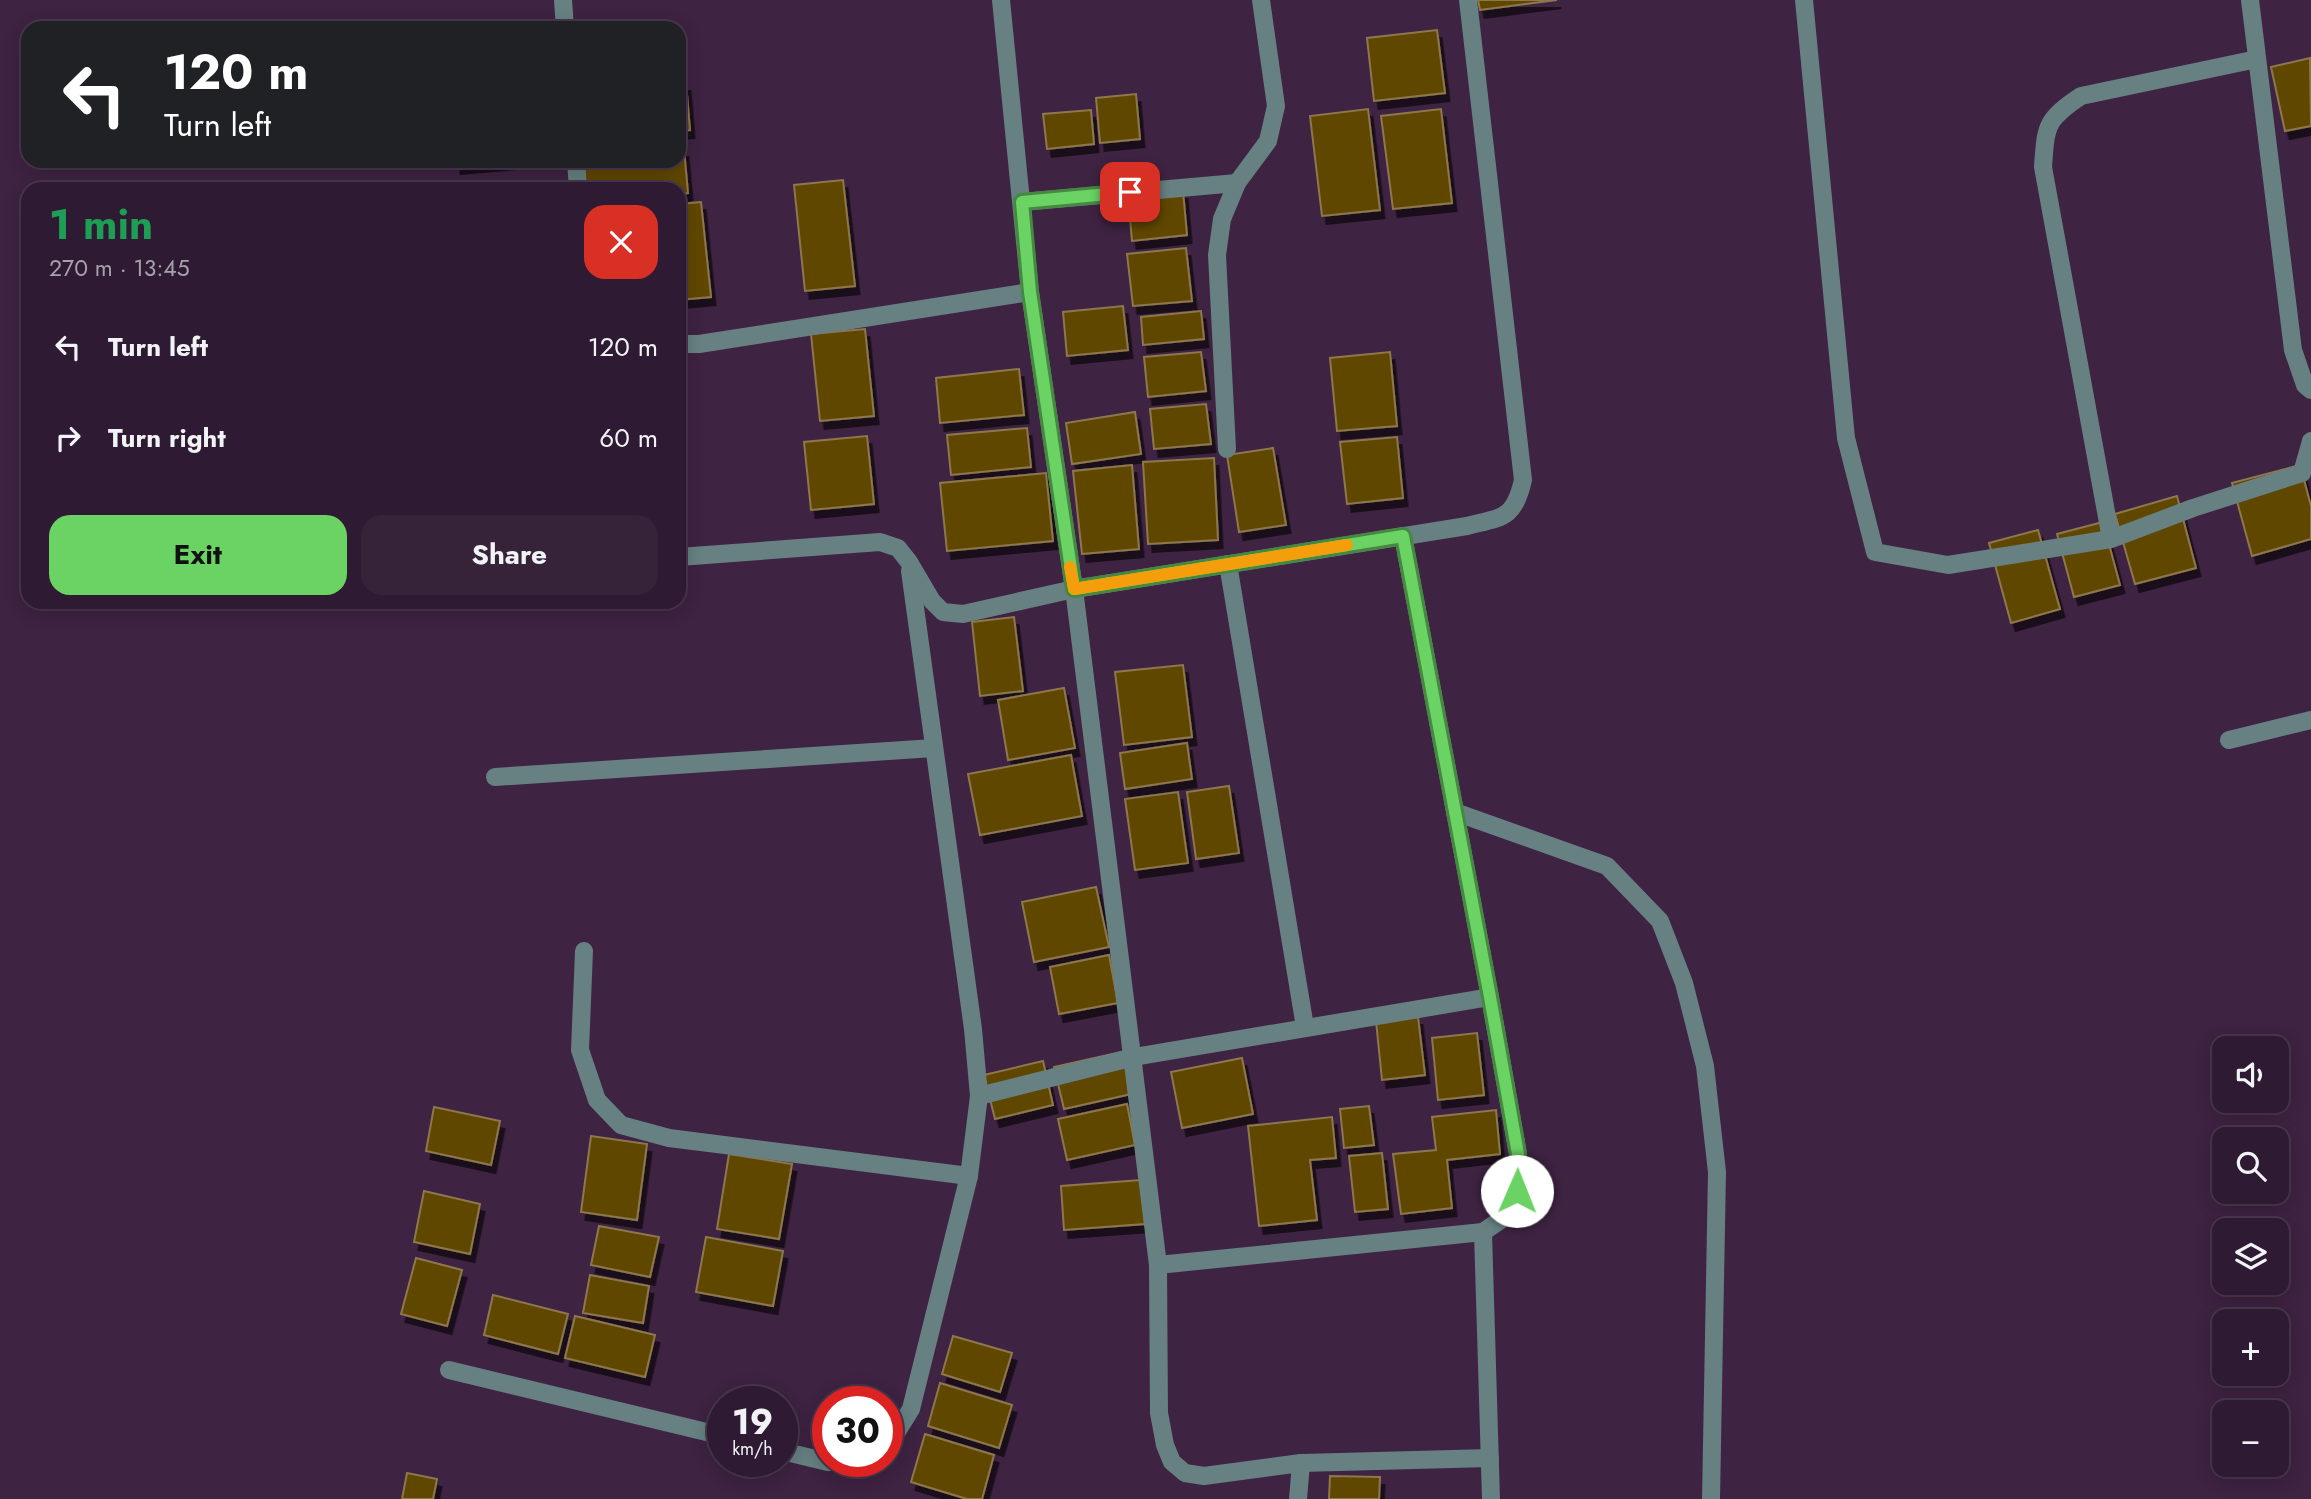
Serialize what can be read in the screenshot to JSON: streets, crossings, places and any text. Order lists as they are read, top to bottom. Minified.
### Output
{"page":{"turn":["120 m","Turn left"],"heading":["1 min","270 m · 13:45"],"list":[{"name":"Turn left","value":"120 m"},{"name":"Turn right","value":"60 m"}],"buttons":["Exit","Share"],"map_buttons":["+","−"],"speed":"19 km/h","limit":"30"}}
